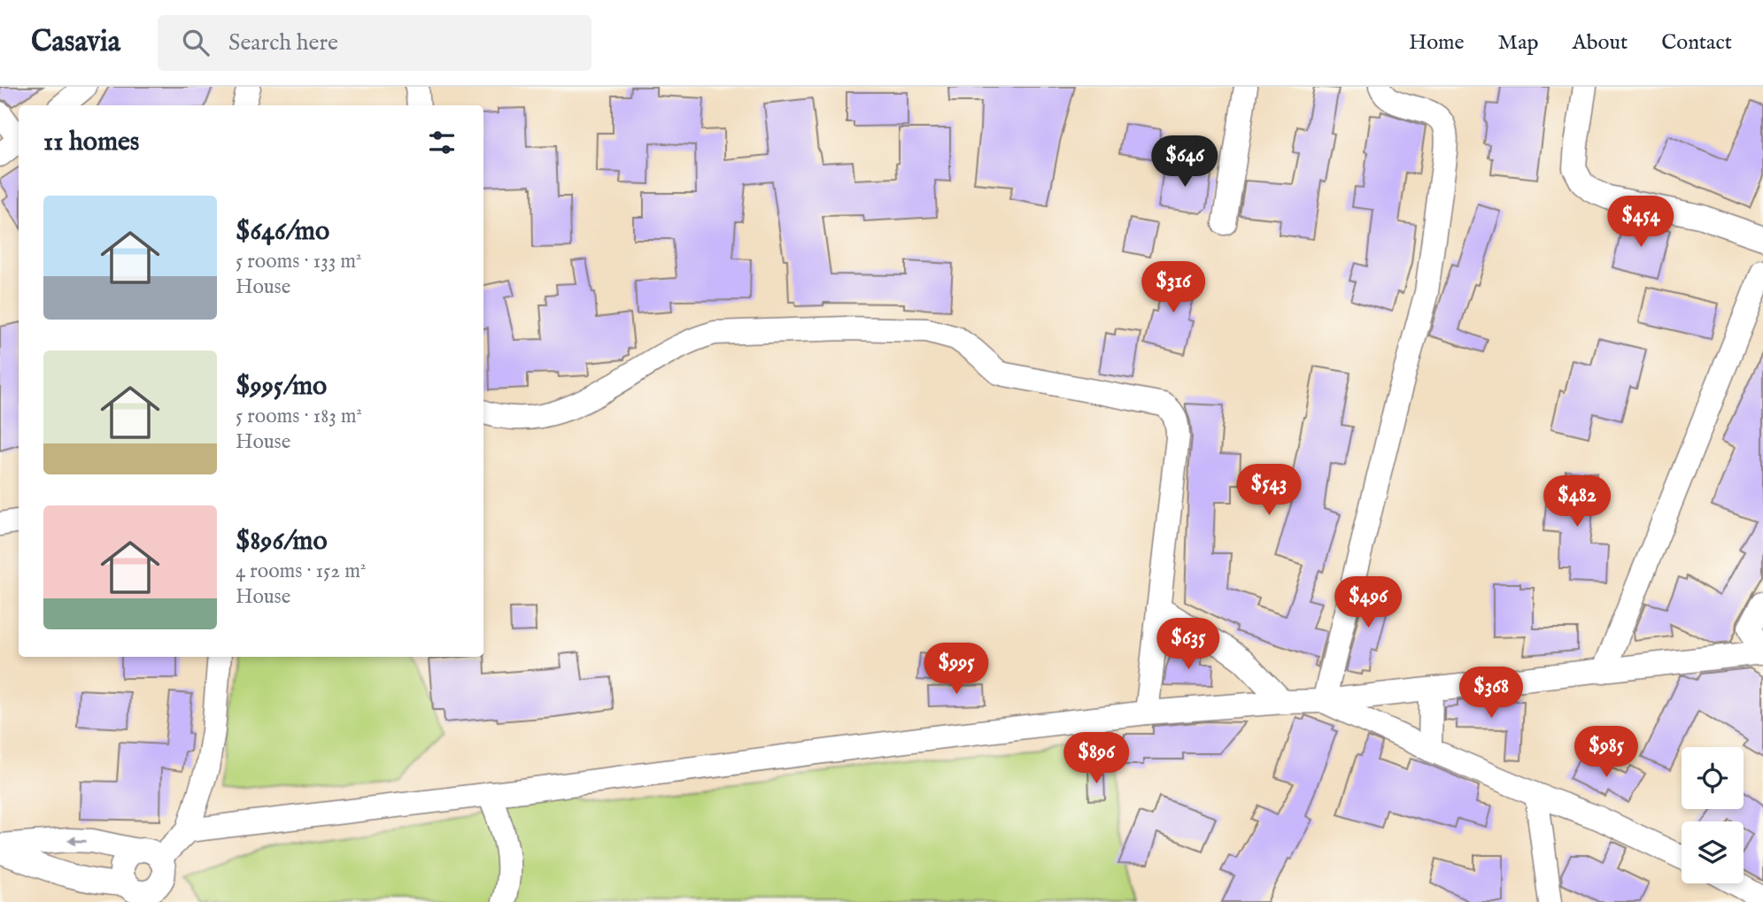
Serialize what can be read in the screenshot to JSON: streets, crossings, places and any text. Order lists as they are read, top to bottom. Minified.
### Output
{"page":{"header":"Casavia","search":"Search here","nav":["Home","Map","About","Contact"],"heading":"11 homes","price":["$646","$454","$316","$543","$482","$496","$635","$995","$368","$985","$896"],"list":[{"name":"$646/mo","note":"5 rooms · 133 m² · House"},{"name":"$995/mo","note":"5 rooms · 183 m² · House"},{"name":"$896/mo","note":"4 rooms · 152 m² · House"}]}}
